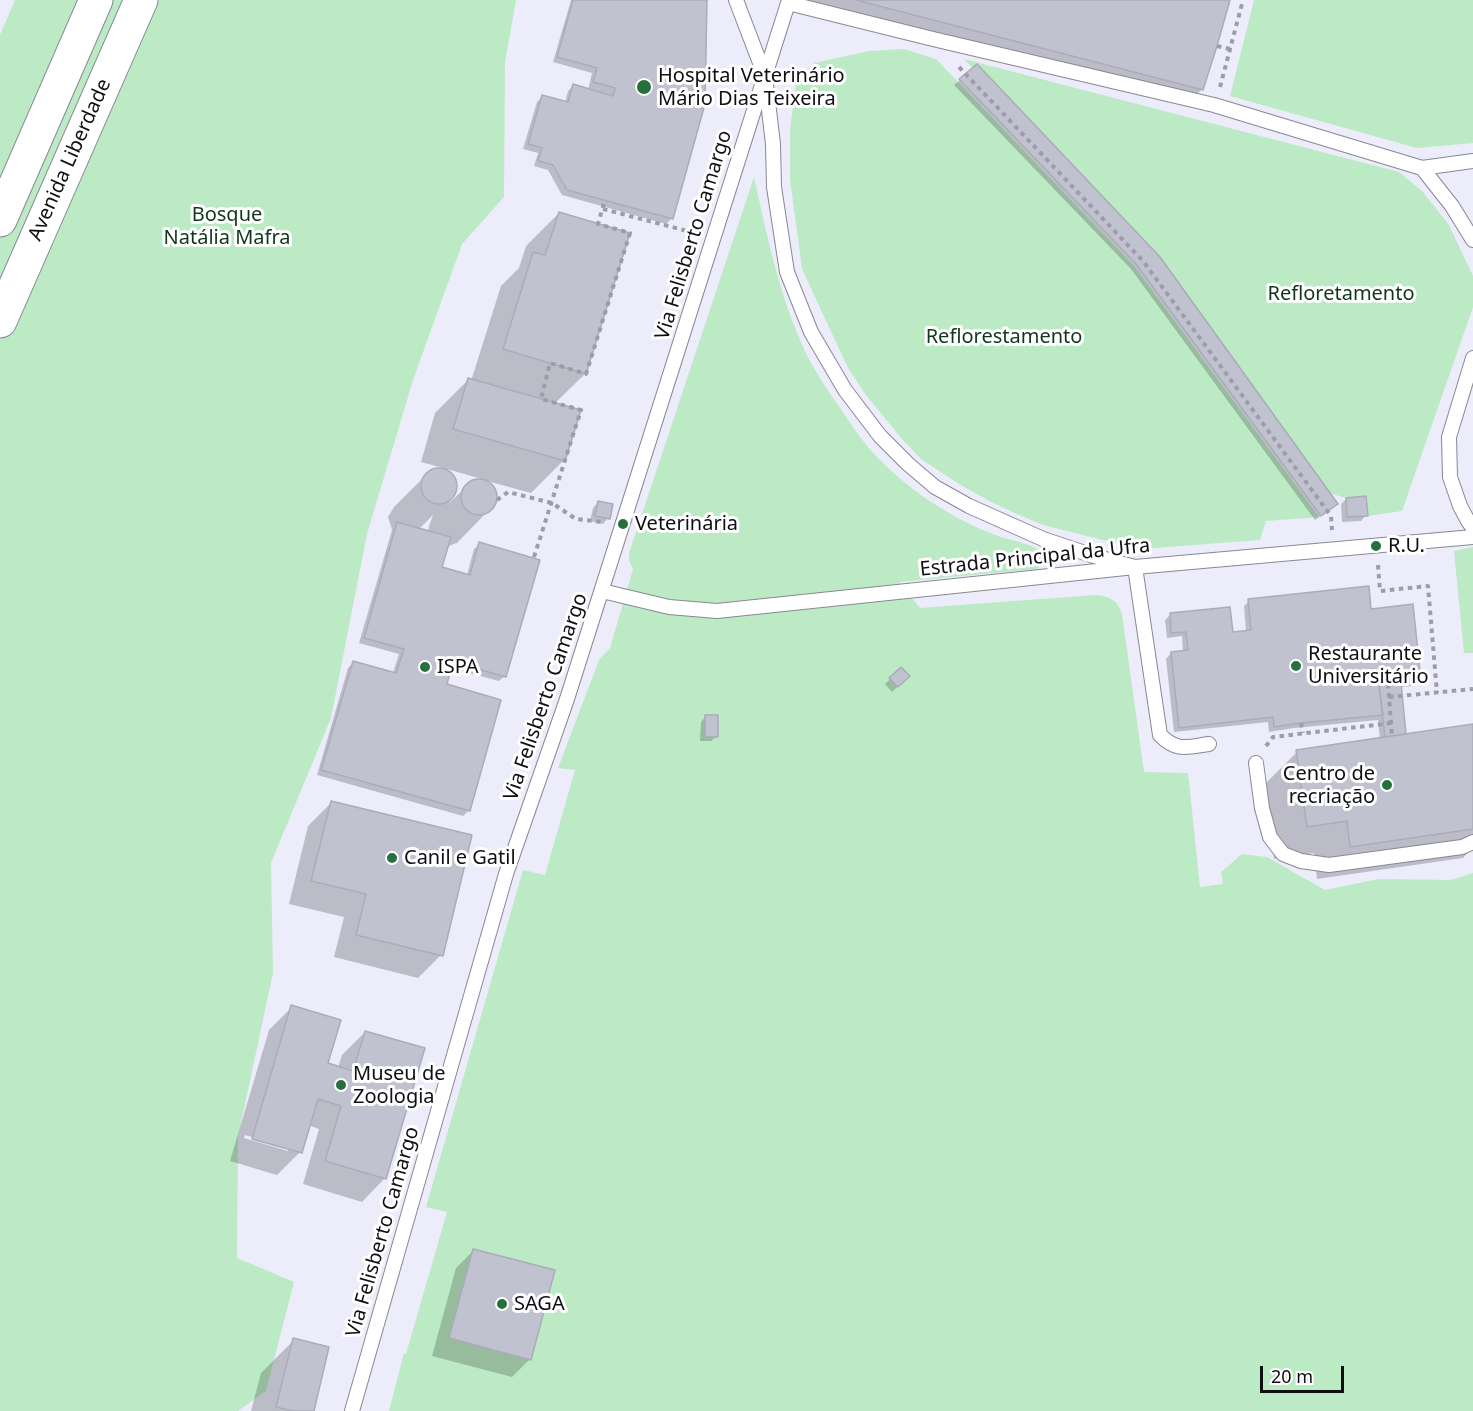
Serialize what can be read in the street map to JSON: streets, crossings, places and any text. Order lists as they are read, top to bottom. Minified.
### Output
{"streets":{"main road":["Avenida Liberdade"],"lane":["Via Felisberto Camargo","Estrada Principal da Ufra"]},"crossings":[["Via Felisberto Camargo","Estrada Principal da Ufra"]],"parks":["Bosque Natália Mafra","Refloretamento","Reflorestamento"],"places":["Hospital Veterinário Mário Dias Teixeira","Veterinária","R.U.","Restaurante Universitário","ISPA","Centro de recriação","Canil e Gatil","Museu de Zoologia","SAGA"],"scale_bar":"20 m"}
